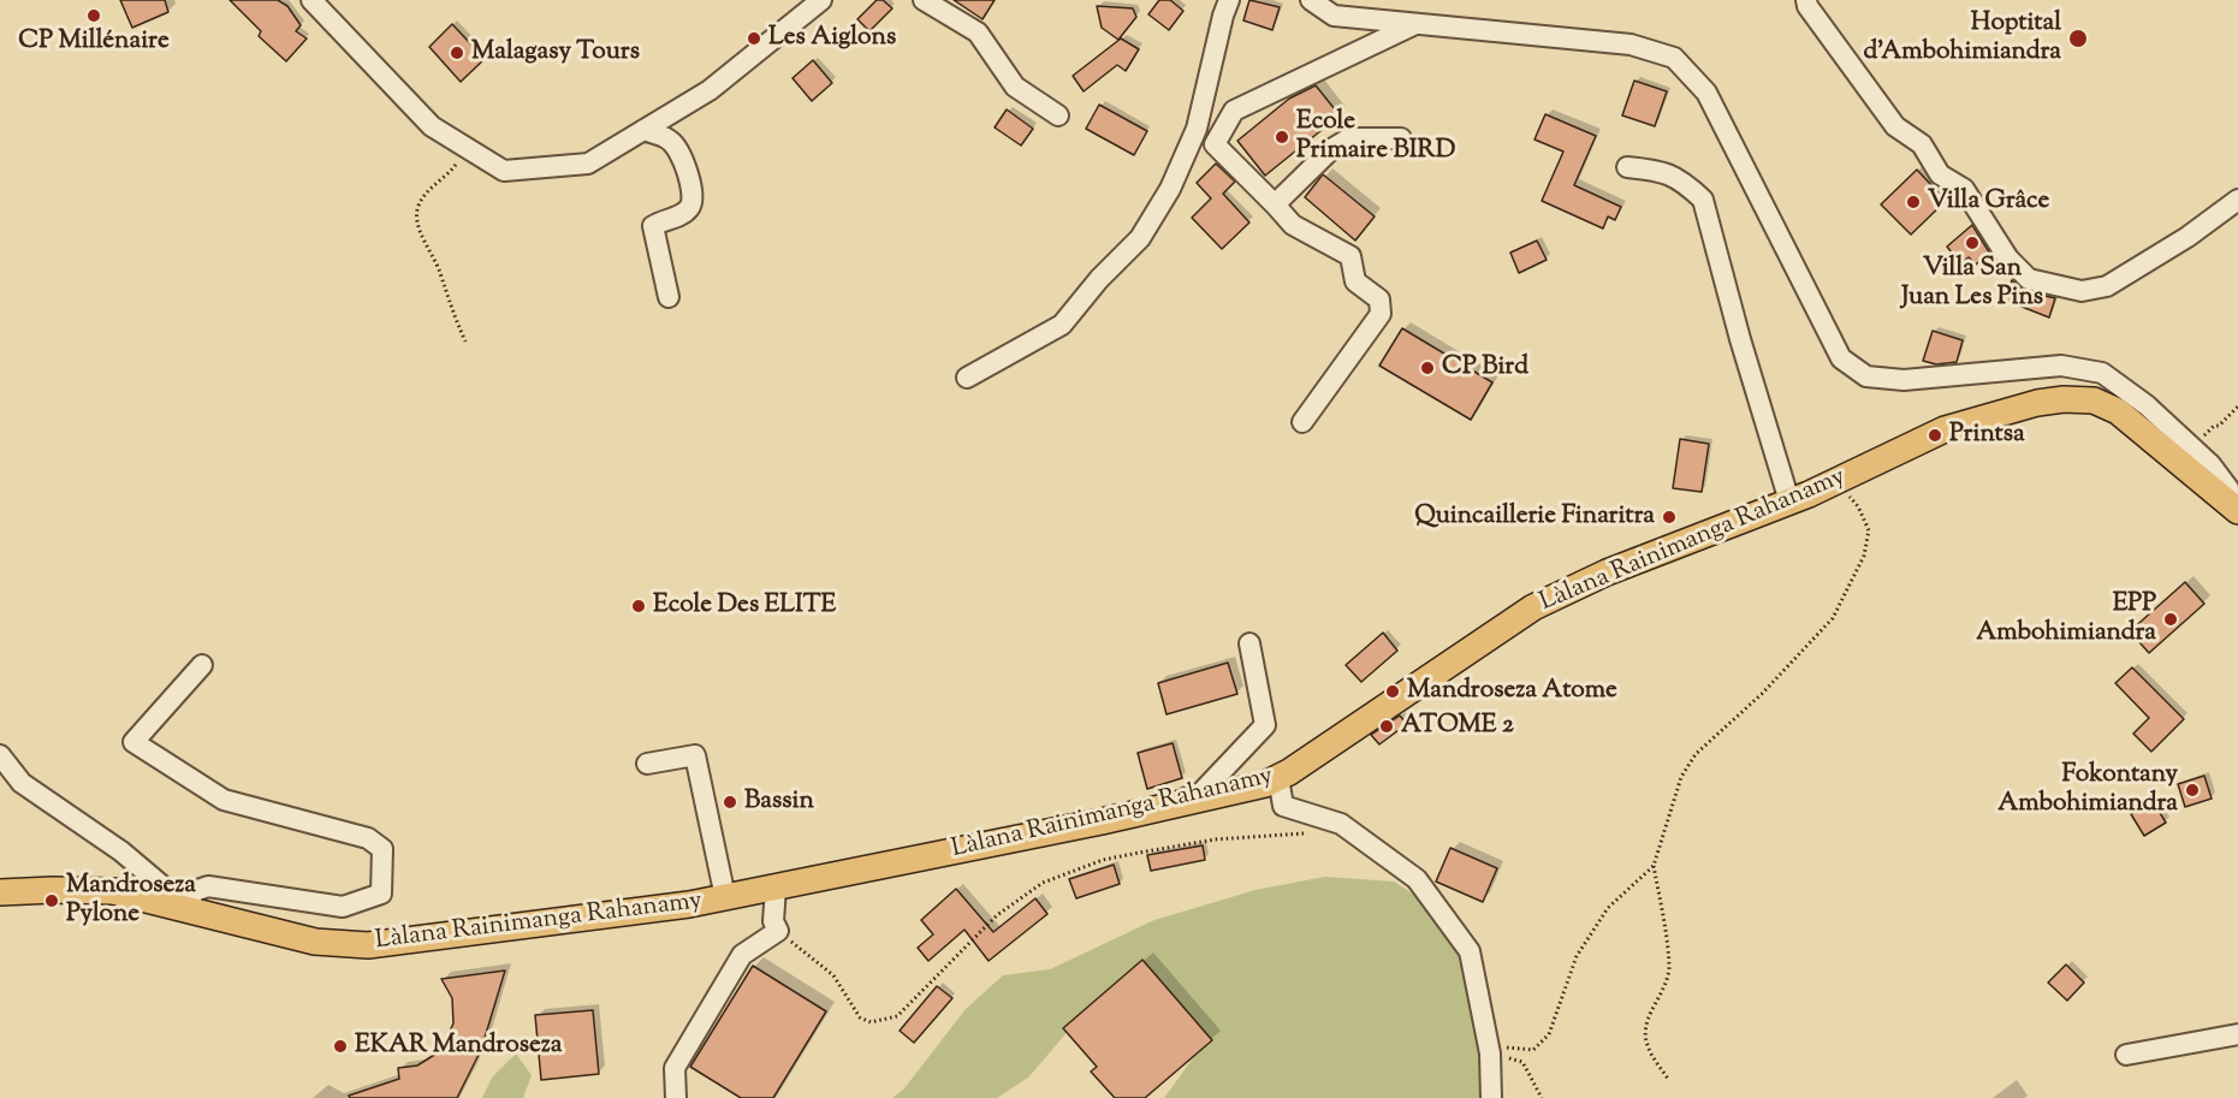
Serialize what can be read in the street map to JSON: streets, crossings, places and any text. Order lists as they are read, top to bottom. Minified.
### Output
{"streets":{"main road":["Làlana Rainimanga Rahanamy"]},"places":["CP Millénaire","Les Aiglons","Hoptital d'Ambohimiandra","Malagasy Tours","Ecole Primaire BIRD","Villa Grâce","Villa San Juan Les Pins","CP Bird","Printsa","Quincaillerie Finaritra","Ecole Des ELITE","EPP Ambohimiandra","Mandroseza Atome","ATOME 2","Fokontany Ambohimiandra","Bassin","Mandroseza Pylone","EKAR Mandroseza"]}
